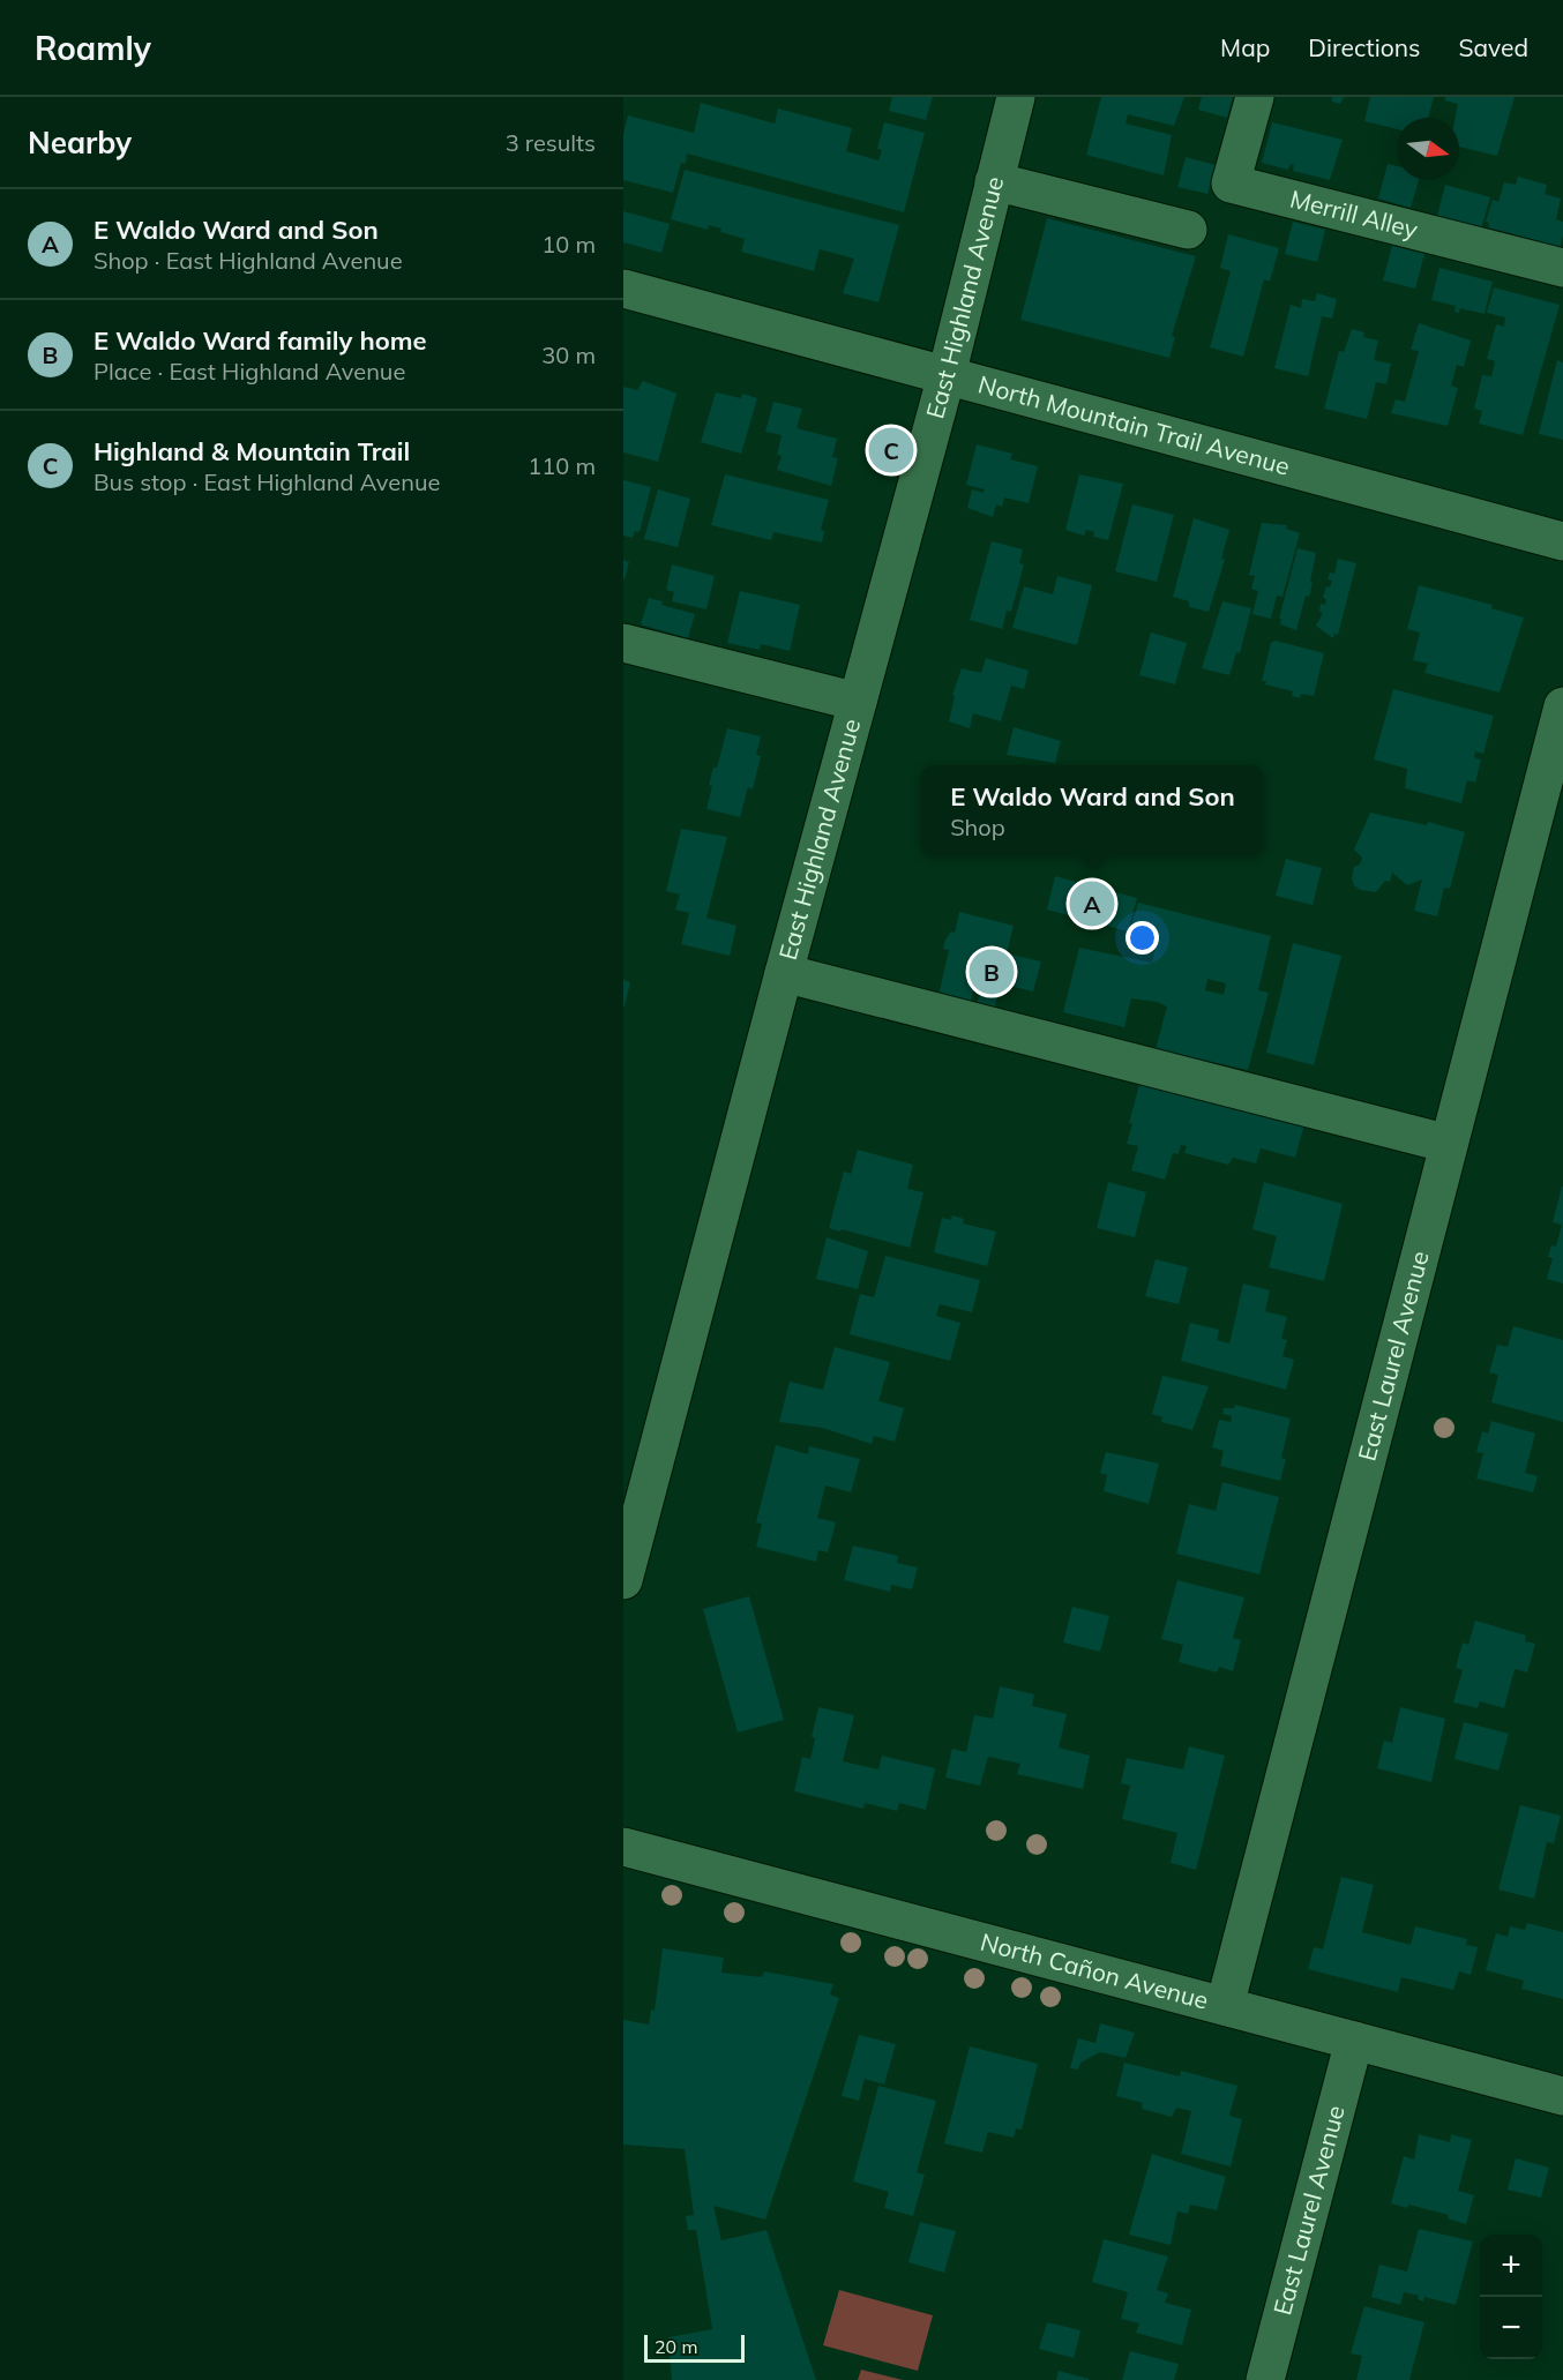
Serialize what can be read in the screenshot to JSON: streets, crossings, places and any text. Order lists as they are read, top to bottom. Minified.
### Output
{"streets":{"street":["Merrill Alley","East Highland Avenue","North Mountain Trail Avenue","East Laurel Avenue","North Cañon Avenue"]},"crossings":[["East Highland Avenue","North Mountain Trail Avenue"],["East Laurel Avenue","North Cañon Avenue"]],"scale_bar":"20 m","north":"right","page":{"header":"Roamly","nav":["Map","Directions","Saved"],"heading":["Nearby","3 results"],"list":[{"mark":"A","name":"E Waldo Ward and Son","note":"Shop · East Highland Avenue","value":"10 m"},{"mark":"B","name":"E Waldo Ward family home","note":"Place · East Highland Avenue","value":"30 m"},{"mark":"C","name":"Highland & Mountain Trail","note":"Bus stop · East Highland Avenue","value":"110 m"}],"pins":["C","A","B"],"popup":["E Waldo Ward and Son","Shop"],"map_buttons":["+","−"],"scale":"20 m"}}
